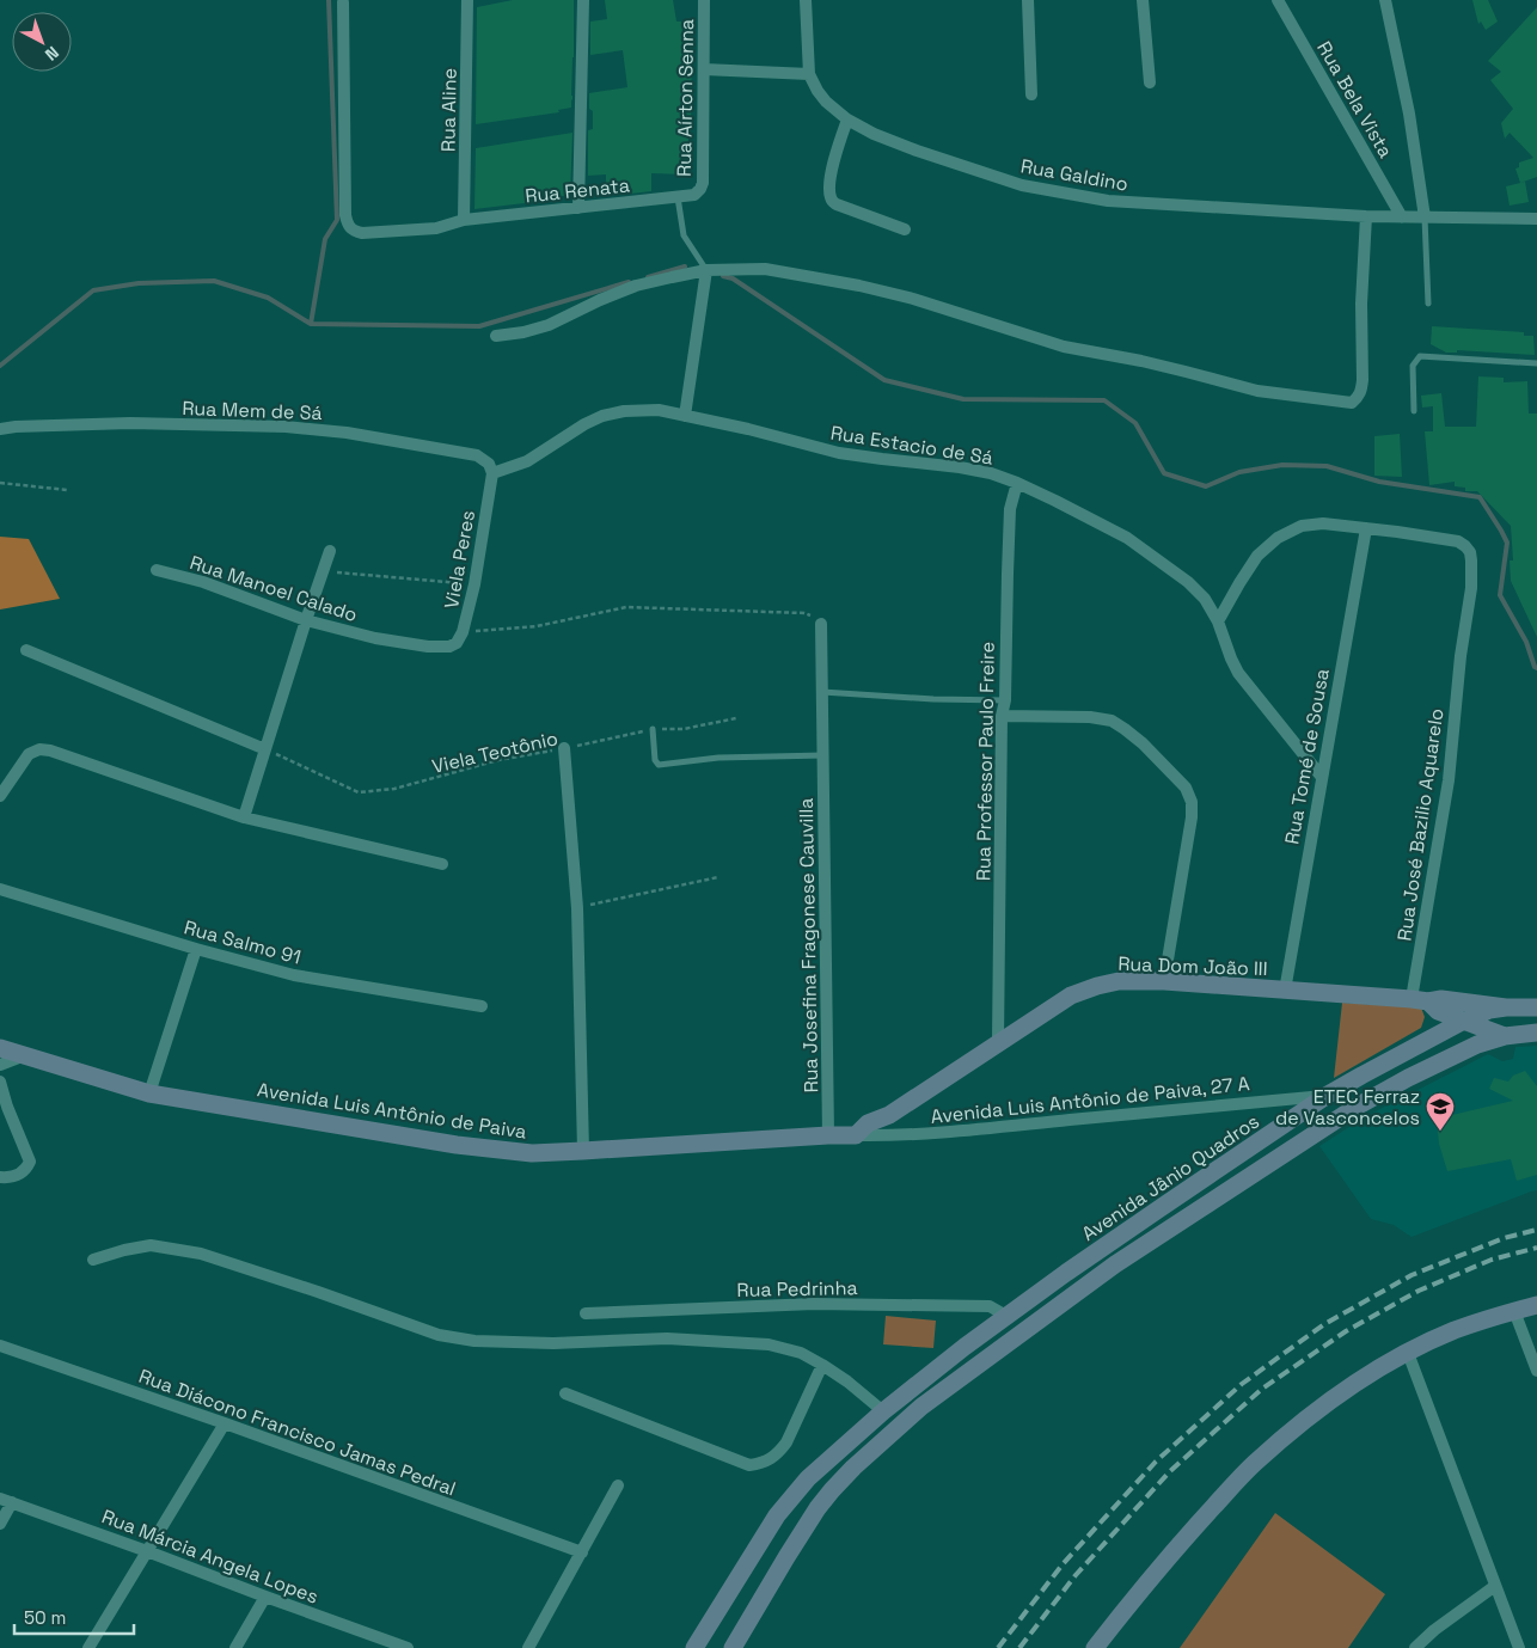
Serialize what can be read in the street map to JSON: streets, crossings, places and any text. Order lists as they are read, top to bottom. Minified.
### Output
{"streets":{"main road":["Rua Dom João III","Avenida Luis Antônio de Paiva","Avenida Jânio Quadros"],"street":["Rua Aírton Senna","Rua Bela Vista","Rua Aline","Rua Galdino","Rua Renata","Rua Mem de Sá","Rua Estacio de Sá","Viela Peres","Rua Manoel Calado","Rua Tomé de Sousa","Rua Professor Paulo Freire","Rua José Bazilio Aquarelo","Rua Salmo 91","Rua Josefina Fragonese Cauvilla","Avenida Luis Antônio de Paiva, 27 A","Rua Pedrinha","Rua Diácono Francisco Jamas Pedral","Rua Márcia Angela Lopes"],"path":["Viela Teotônio"]},"crossings":[["Rua Aírton Senna","Rua Renata"],["Rua Bela Vista","Rua Galdino"],["Rua Aline","Rua Renata"],["Rua Mem de Sá","Rua Estacio de Sá"],["Rua Mem de Sá","Viela Peres"],["Rua Estacio de Sá","Viela Peres"],["Rua Estacio de Sá","Rua Tomé de Sousa"],["Rua Estacio de Sá","Rua Professor Paulo Freire"],["Viela Peres","Rua Manoel Calado"],["Rua Tomé de Sousa","Rua José Bazilio Aquarelo"],["Rua Tomé de Sousa","Rua Dom João III"],["Rua Professor Paulo Freire","Rua Dom João III"],["Rua José Bazilio Aquarelo","Rua Dom João III"],["Rua Josefina Fragonese Cauvilla","Avenida Luis Antônio de Paiva"],["Rua Dom João III","Avenida Luis Antônio de Paiva, 27 A"],["Rua Dom João III","Avenida Luis Antônio de Paiva"],["Rua Dom João III","Avenida Jânio Quadros"],["Avenida Luis Antônio de Paiva, 27 A","Avenida Luis Antônio de Paiva"],["Avenida Luis Antônio de Paiva, 27 A","Avenida Jânio Quadros"],["Avenida Jânio Quadros","Rua Pedrinha"]],"places":{"school or university":["ETEC Ferraz de Vasconcelos"]},"scale_bar":"50 m","north":"bottom right"}
